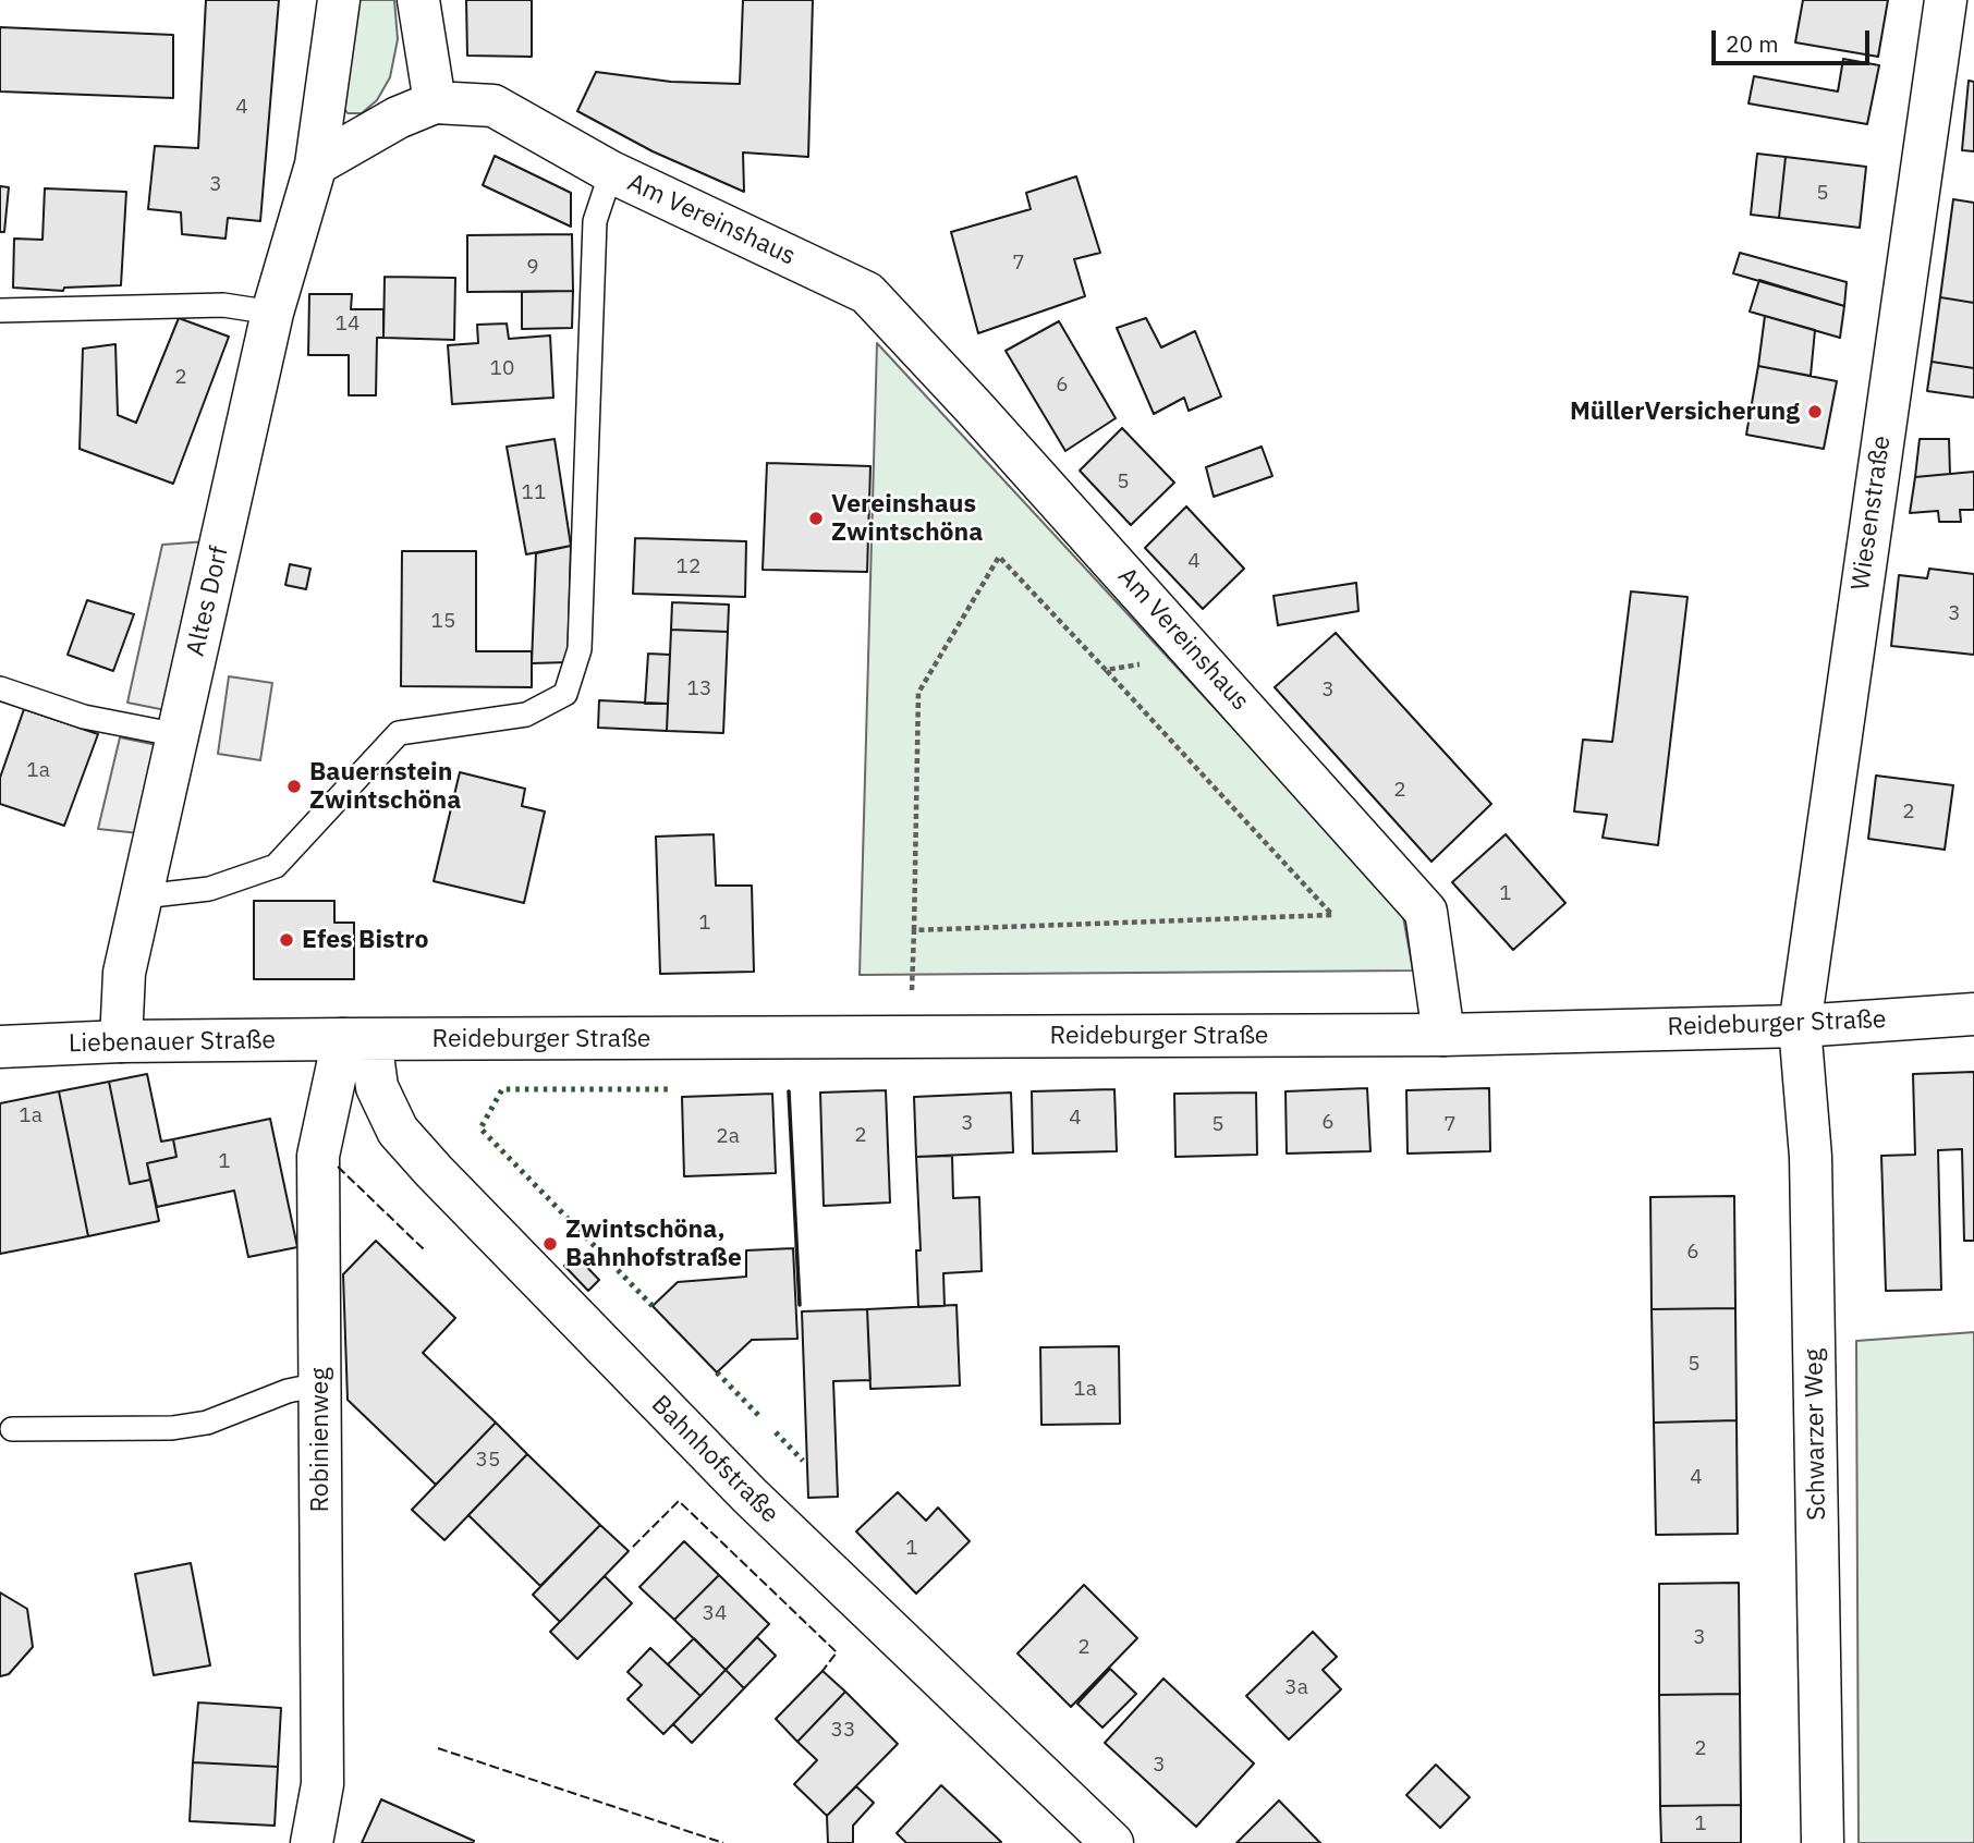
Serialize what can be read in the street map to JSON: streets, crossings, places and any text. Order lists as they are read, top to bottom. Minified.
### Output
{"streets":{"street":["Am Vereinshaus","Wiesenstraße","Altes Dorf","Reideburger Straße","Liebenauer Straße","Schwarzer Weg","Robinienweg","Bahnhofstraße"]},"crossings":[["Am Vereinshaus","Altes Dorf"],["Am Vereinshaus","Reideburger Straße"],["Wiesenstraße","Reideburger Straße"],["Wiesenstraße","Schwarzer Weg"],["Altes Dorf","Liebenauer Straße"],["Reideburger Straße","Liebenauer Straße"],["Reideburger Straße","Schwarzer Weg"],["Reideburger Straße","Robinienweg"],["Reideburger Straße","Bahnhofstraße"],["Liebenauer Straße","Robinienweg"],["Liebenauer Straße","Bahnhofstraße"],["Robinienweg","Bahnhofstraße"]],"places":["MüllerVersicherung","Vereinshaus Zwintschöna","Bauernstein Zwintschöna","Efes Bistro","Zwintschöna, Bahnhofstraße"],"house_numbers":["4","3","5","7","9","14","10","2","6","5","11","4","12","3","15","13","3","1a","2","2","1","1","1a","4","6","3","5","7","2","2a","1","6","5","1a","35","4","1","34","3","2","3a","33","2","3","1"],"scale_bar":"20 m"}
